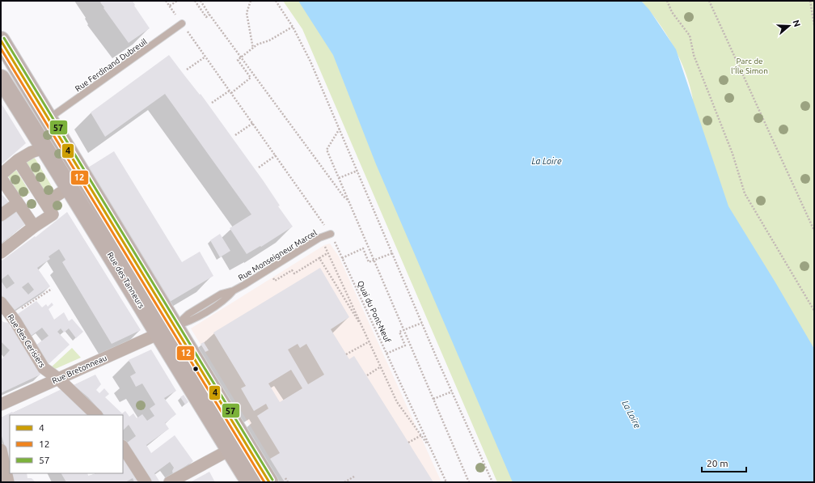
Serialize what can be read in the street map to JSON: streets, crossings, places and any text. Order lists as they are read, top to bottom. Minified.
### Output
{"streets":{"main road":["Rue des Tanneurs"],"street":["Rue des Cerisiers","Rue Bretonneau"],"lane":["Rue Ferdinand Dubreuil","Rue Monseigneur Marcel"],"path":["Quai du Pont-Neuf"]},"crossings":[["Rue Ferdinand Dubreuil","Quai du Pont-Neuf"],["Rue Monseigneur Marcel","Quai du Pont-Neuf"],["Rue Monseigneur Marcel","Rue Bretonneau"],["Rue des Tanneurs","Rue Bretonneau"],["Rue des Cerisiers","Rue Bretonneau"]],"water":["La Loire"],"parks":["Parc de l'Île Simon"],"lines":["transit line 57","transit line 4","transit line 12"],"legend":["4","12","57"],"scale_bar":"20 m","north":"right"}
